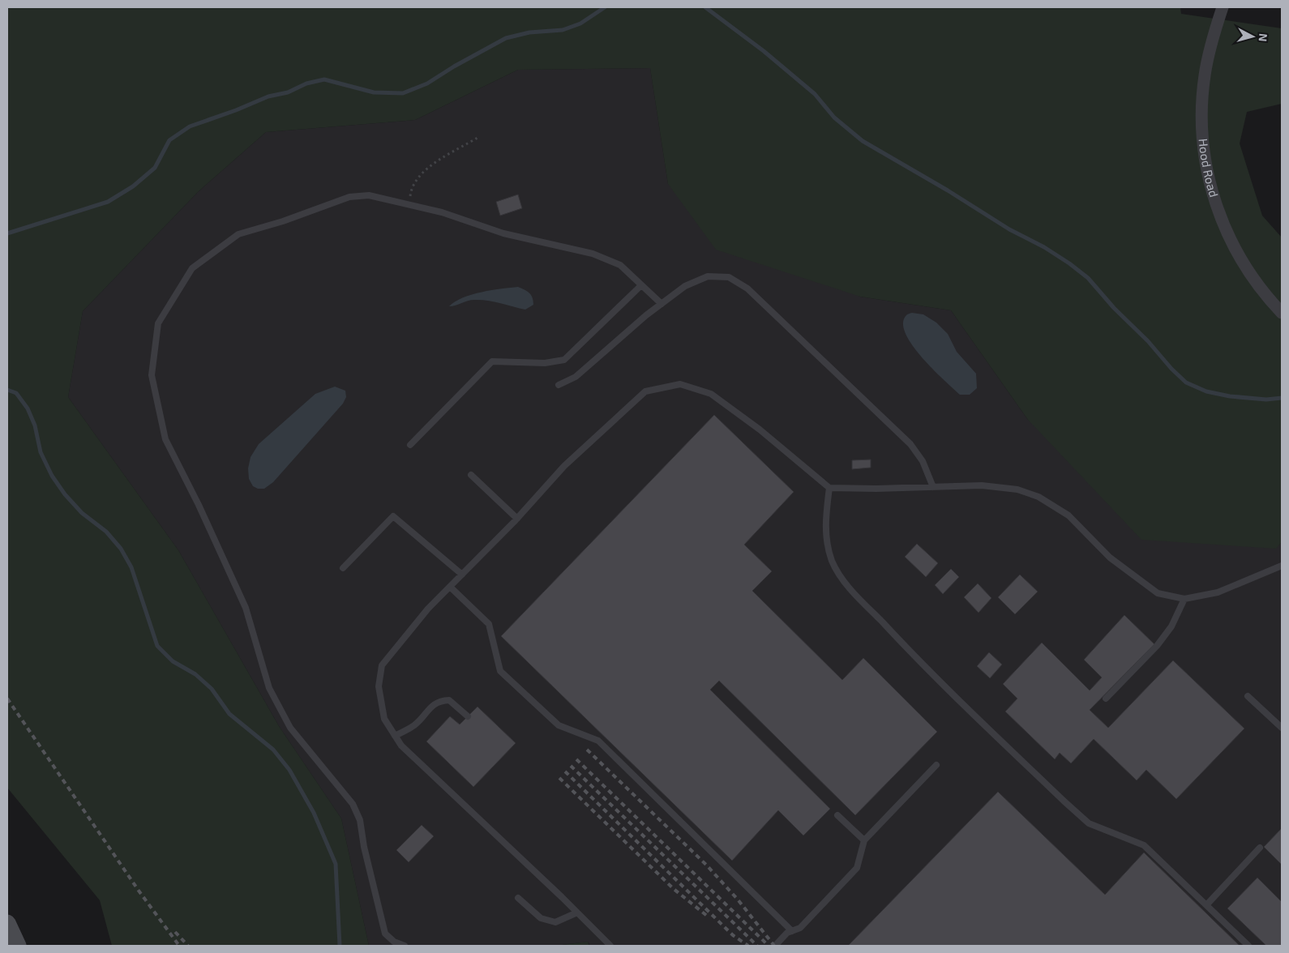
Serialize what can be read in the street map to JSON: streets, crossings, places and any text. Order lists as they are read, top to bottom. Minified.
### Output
{"streets":{"street":["Hood Road"]},"north":"right"}
